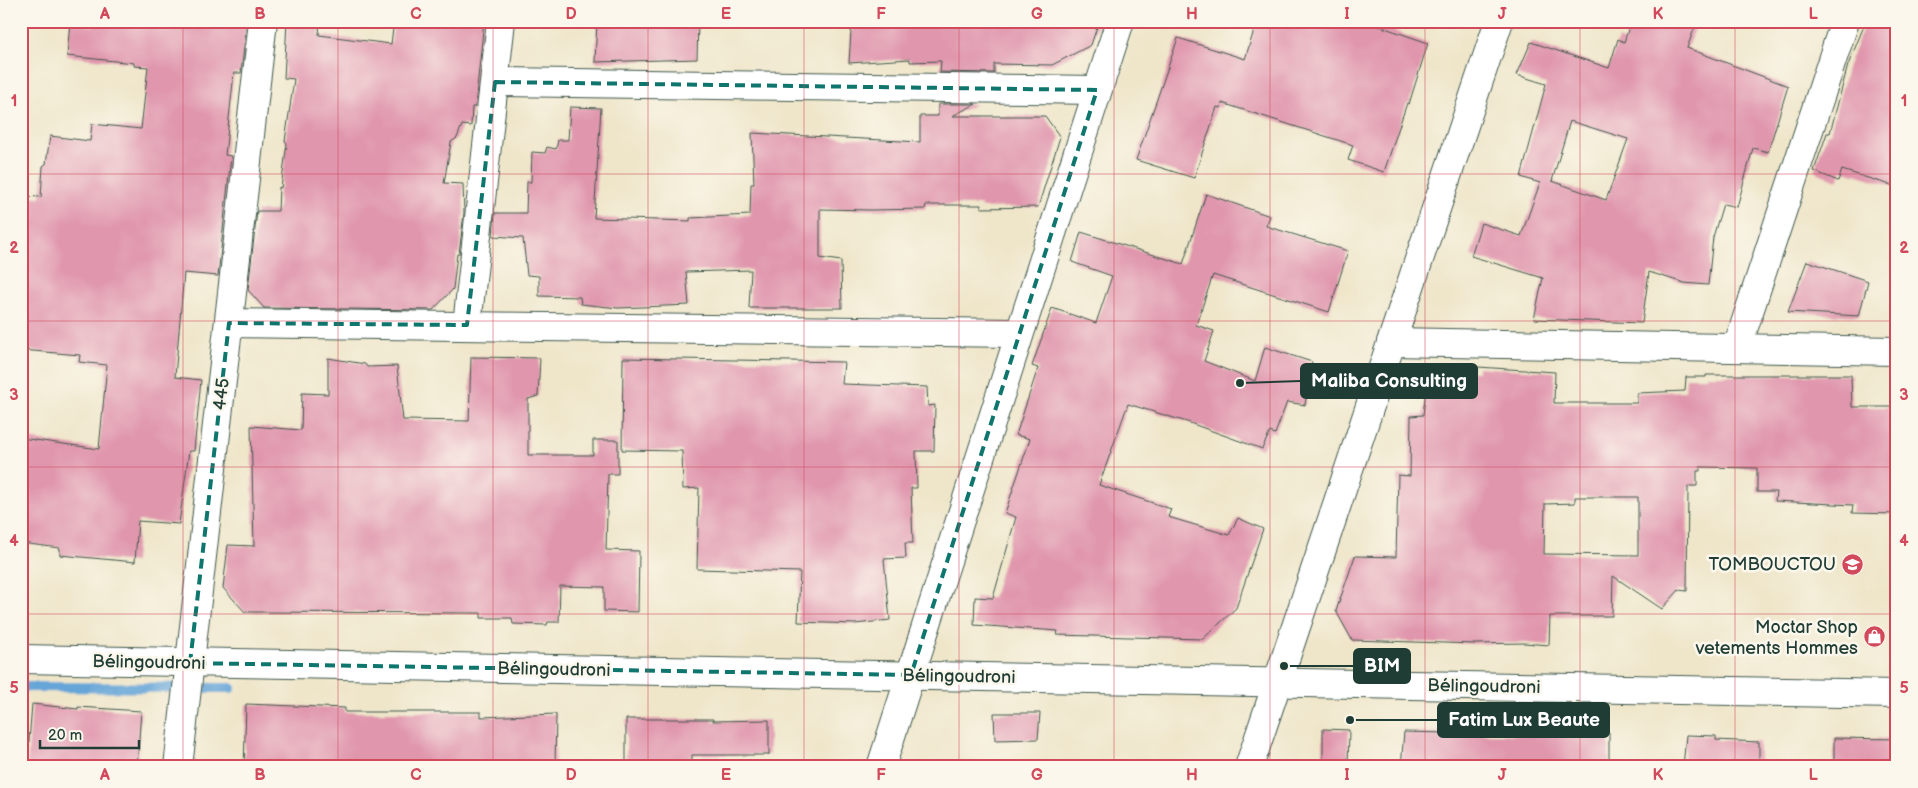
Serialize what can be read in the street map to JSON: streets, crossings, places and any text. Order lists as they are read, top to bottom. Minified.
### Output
{"streets":{"street":["445","Bélingoudroni"]},"crossings":[["445","Bélingoudroni"]],"places":{"other":["Maliba Consulting","BIM","Fatim Lux Beaute"],"school or university":["TOMBOUCTOU"],"shop":["Moctar Shop vetements Hommes"]},"scale_bar":"20 m","grid":{"columns":["A","B","C","D","E","F","G","H","I","J","K","L"],"rows":["1","2","3","4","5"]}}
